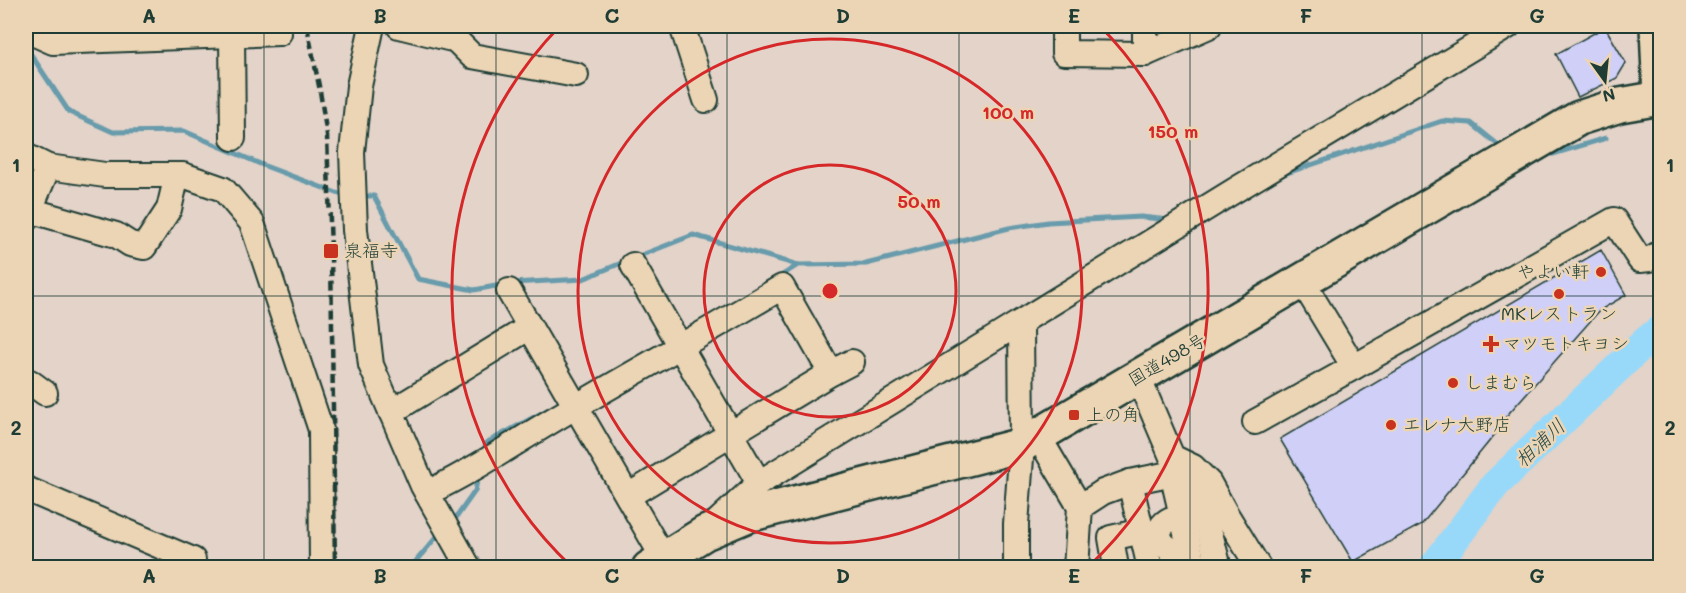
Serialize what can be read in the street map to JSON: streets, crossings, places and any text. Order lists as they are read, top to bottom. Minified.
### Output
{"streets":{"highway":["国道498号"]},"water":["相浦川"],"places":{"transit":["泉福寺","上の角"],"other":["やよい軒","MKレストラン","しまむら","エレナ大野店"],"health":["マツモトキヨシ"]},"north":"bottom","grid":{"columns":["A","B","C","D","E","F","G"],"rows":["1","2"]},"rings":["100 m","150 m","50 m"]}
